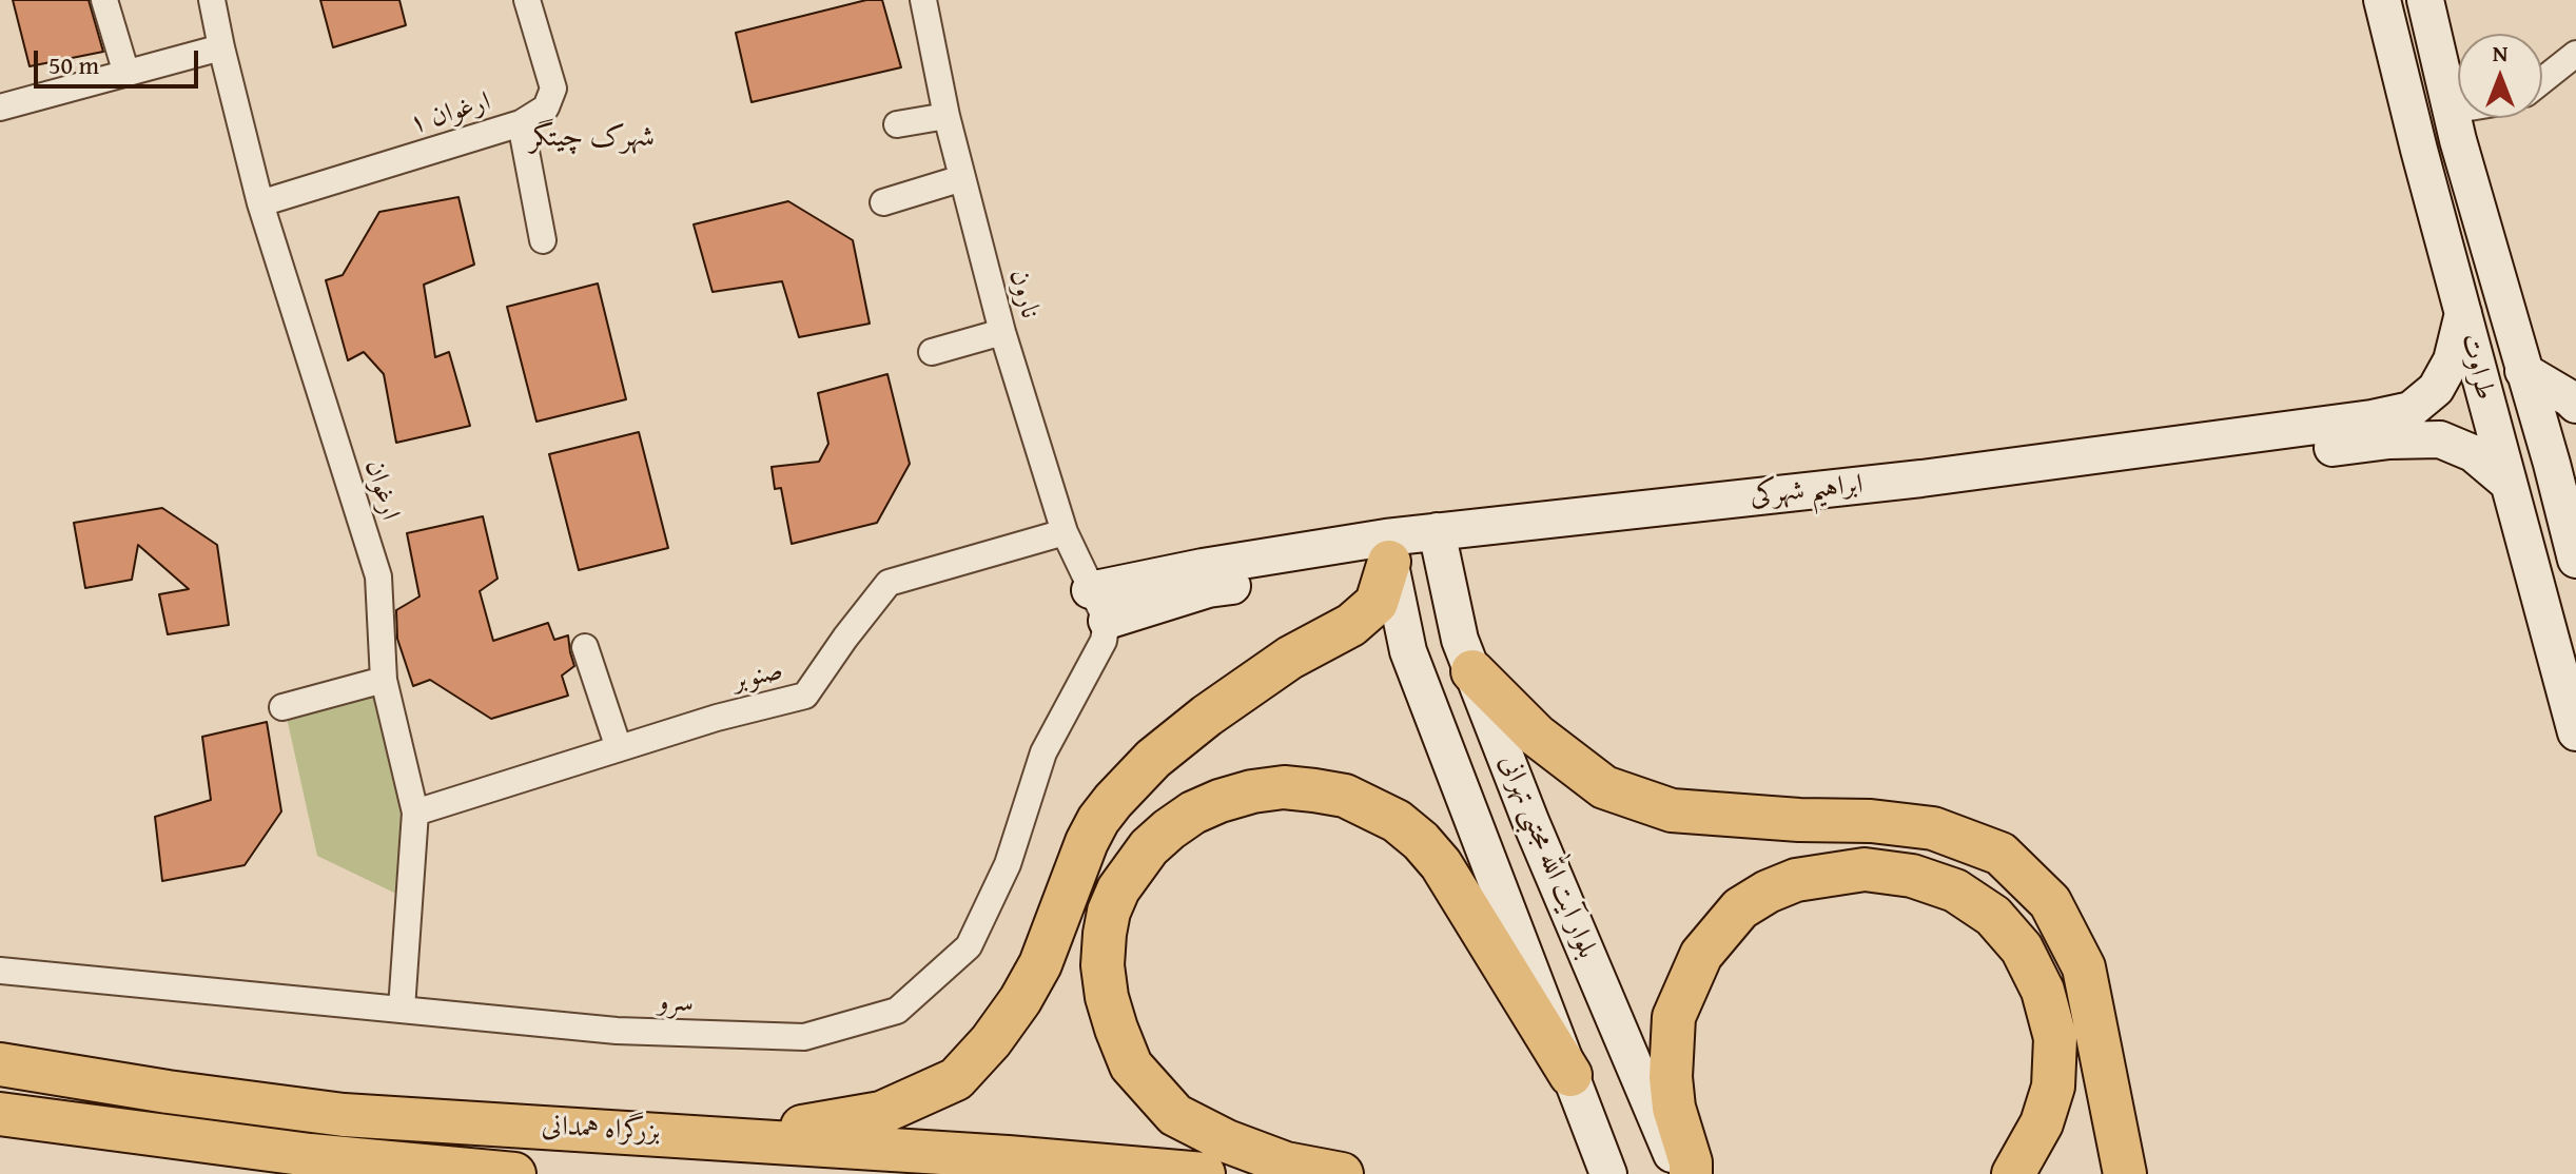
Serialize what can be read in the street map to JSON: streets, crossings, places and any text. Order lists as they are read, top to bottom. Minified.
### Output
{"streets":{"highway":["بزرگراه همدانی"],"main road":["طراوت","ابراهیم شهرکی","بلوار آیت الله مجتبی تهرانی"],"street":["ارغوان ۱","نارون","ارغوان","صنوبر","سرو"]},"crossings":[["ارغوان ۱","ارغوان"],["نارون","ابراهیم شهرکی"],["نارون","صنوبر"],["نارون","سرو"],["طراوت","ابراهیم شهرکی"],["ارغوان","صنوبر"],["ارغوان","سرو"],["ابراهیم شهرکی","بلوار آیت الله مجتبی تهرانی"],["ابراهیم شهرکی","سرو"]],"districts":["شهرک چیتگر"],"scale_bar":"50 m","north":"top"}
